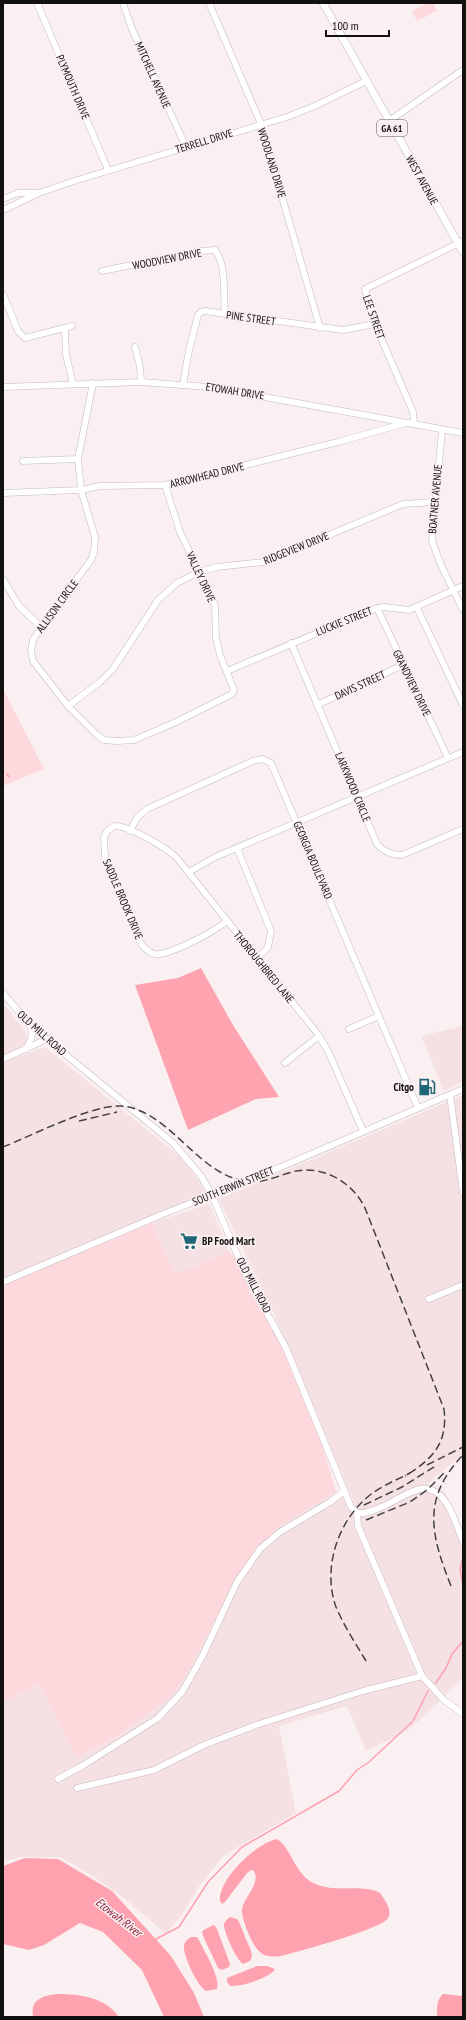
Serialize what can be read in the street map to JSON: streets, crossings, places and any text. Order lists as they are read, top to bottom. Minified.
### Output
{"streets":{"main road":["GA 61","WEST AVENUE"],"street":["MITCHELL AVENUE","PLYMOUTH DRIVE","TERRELL DRIVE","WOODLAND DRIVE","WOODVIEW DRIVE","LEE STREET","PINE STREET","ETOWAH DRIVE","ARROWHEAD DRIVE","BOATNER AVENUE","RIDGEVIEW DRIVE","VALLEY DRIVE","ALLISON CIRCLE","LUCKIE STREET","GRANDVIEW DRIVE","DAVIS STREET","LARKWOOD CIRCLE","GEORGIA BOULEVARD","SADDLE BROOK DRIVE","THOROUGHBRED LANE","OLD MILL ROAD","SOUTH ERWIN STREET"]},"crossings":[["MITCHELL AVENUE","TERRELL DRIVE"],["PLYMOUTH DRIVE","TERRELL DRIVE"],["TERRELL DRIVE","WOODLAND DRIVE"],["TERRELL DRIVE","WEST AVENUE"],["WOODLAND DRIVE","PINE STREET"],["WEST AVENUE","LEE STREET"],["WOODVIEW DRIVE","PINE STREET"],["LEE STREET","PINE STREET"],["LEE STREET","ETOWAH DRIVE"],["PINE STREET","ETOWAH DRIVE"],["ETOWAH DRIVE","ARROWHEAD DRIVE"],["ETOWAH DRIVE","BOATNER AVENUE"],["ETOWAH DRIVE","ALLISON CIRCLE"],["ARROWHEAD DRIVE","VALLEY DRIVE"],["ARROWHEAD DRIVE","ALLISON CIRCLE"],["BOATNER AVENUE","RIDGEVIEW DRIVE"],["BOATNER AVENUE","LUCKIE STREET"],["RIDGEVIEW DRIVE","VALLEY DRIVE"],["RIDGEVIEW DRIVE","ALLISON CIRCLE"],["VALLEY DRIVE","ALLISON CIRCLE"],["VALLEY DRIVE","LUCKIE STREET"],["ALLISON CIRCLE","LUCKIE STREET"],["LUCKIE STREET","GRANDVIEW DRIVE"],["LUCKIE STREET","LARKWOOD CIRCLE"],["GRANDVIEW DRIVE","DAVIS STREET"],["DAVIS STREET","LARKWOOD CIRCLE"],["GEORGIA BOULEVARD","SADDLE BROOK DRIVE"],["GEORGIA BOULEVARD","THOROUGHBRED LANE"],["GEORGIA BOULEVARD","SOUTH ERWIN STREET"],["SADDLE BROOK DRIVE","THOROUGHBRED LANE"],["THOROUGHBRED LANE","SOUTH ERWIN STREET"],["OLD MILL ROAD","SOUTH ERWIN STREET"]],"water":["Etowah River"],"places":{"fuel station":["Citgo"],"supermarket":["BP Food Mart"]},"scale_bar":"100 m"}
